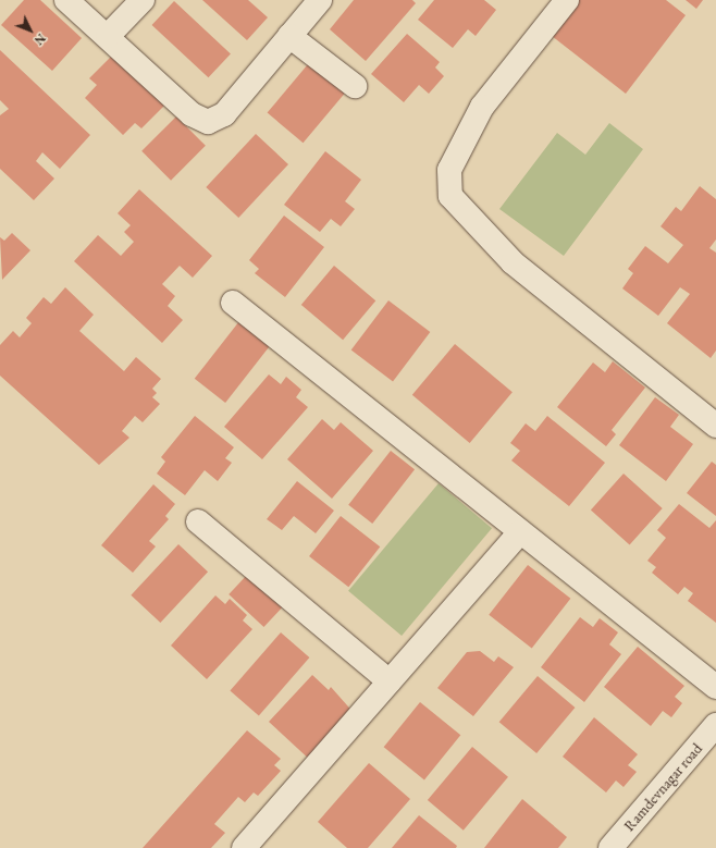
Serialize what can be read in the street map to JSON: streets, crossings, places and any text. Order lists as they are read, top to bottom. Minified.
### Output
{"streets":{"street":["Ramdevnagar road"]},"north":"bottom right"}
